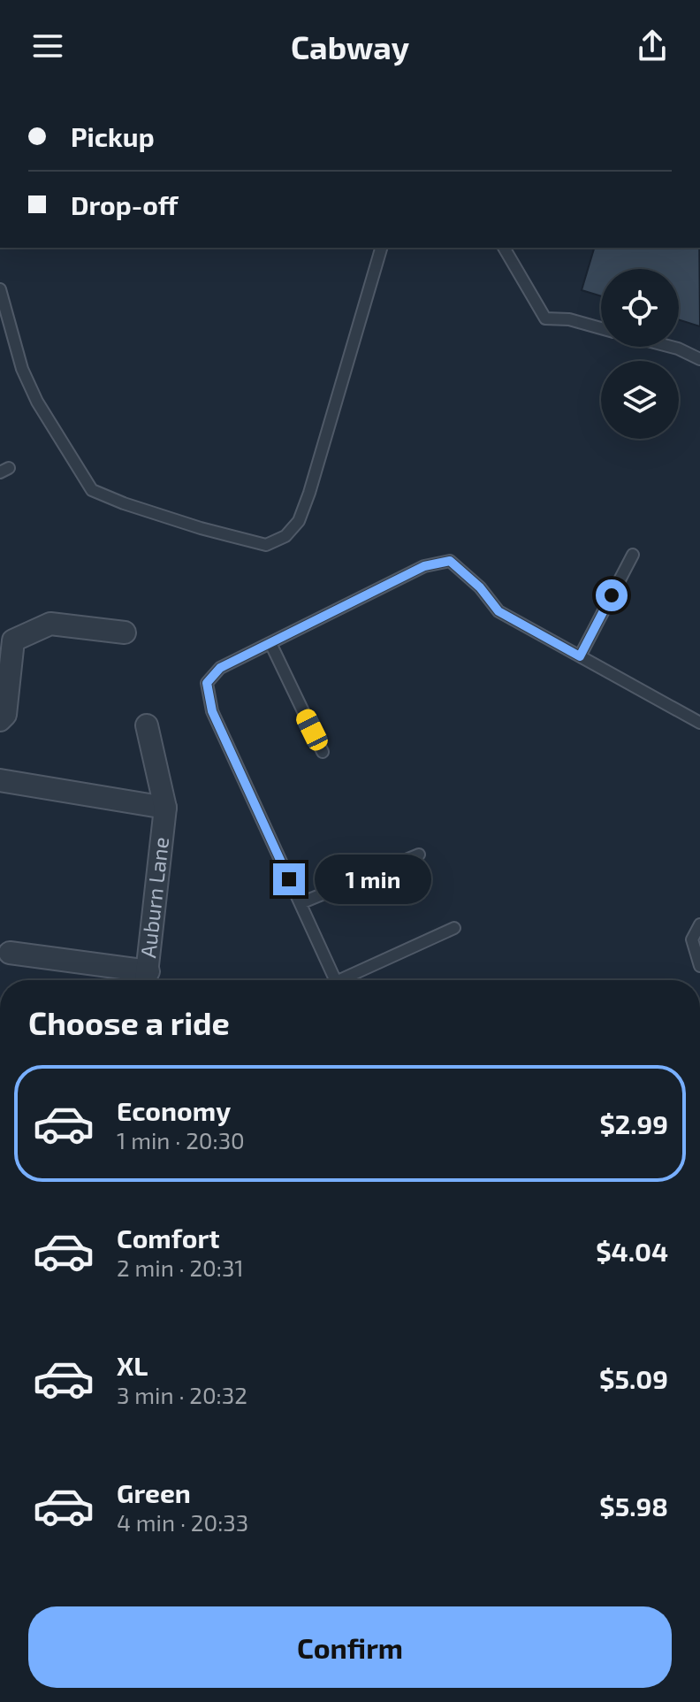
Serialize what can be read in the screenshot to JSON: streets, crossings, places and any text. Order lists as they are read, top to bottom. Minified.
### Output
{"streets":{"street":["Auburn Lane"]},"page":{"header":"Cabway","banner":["Pickup","Drop-off"],"bubble":"1 min","heading":"Choose a ride","list":[{"name":"Economy","note":"1 min · 20:30","value":"$2.99"},{"name":"Comfort","note":"2 min · 20:31","value":"$4.04"},{"name":"XL","note":"3 min · 20:32","value":"$5.09"},{"name":"Green","note":"4 min · 20:33","value":"$5.98"}],"buttons":"Confirm"}}
